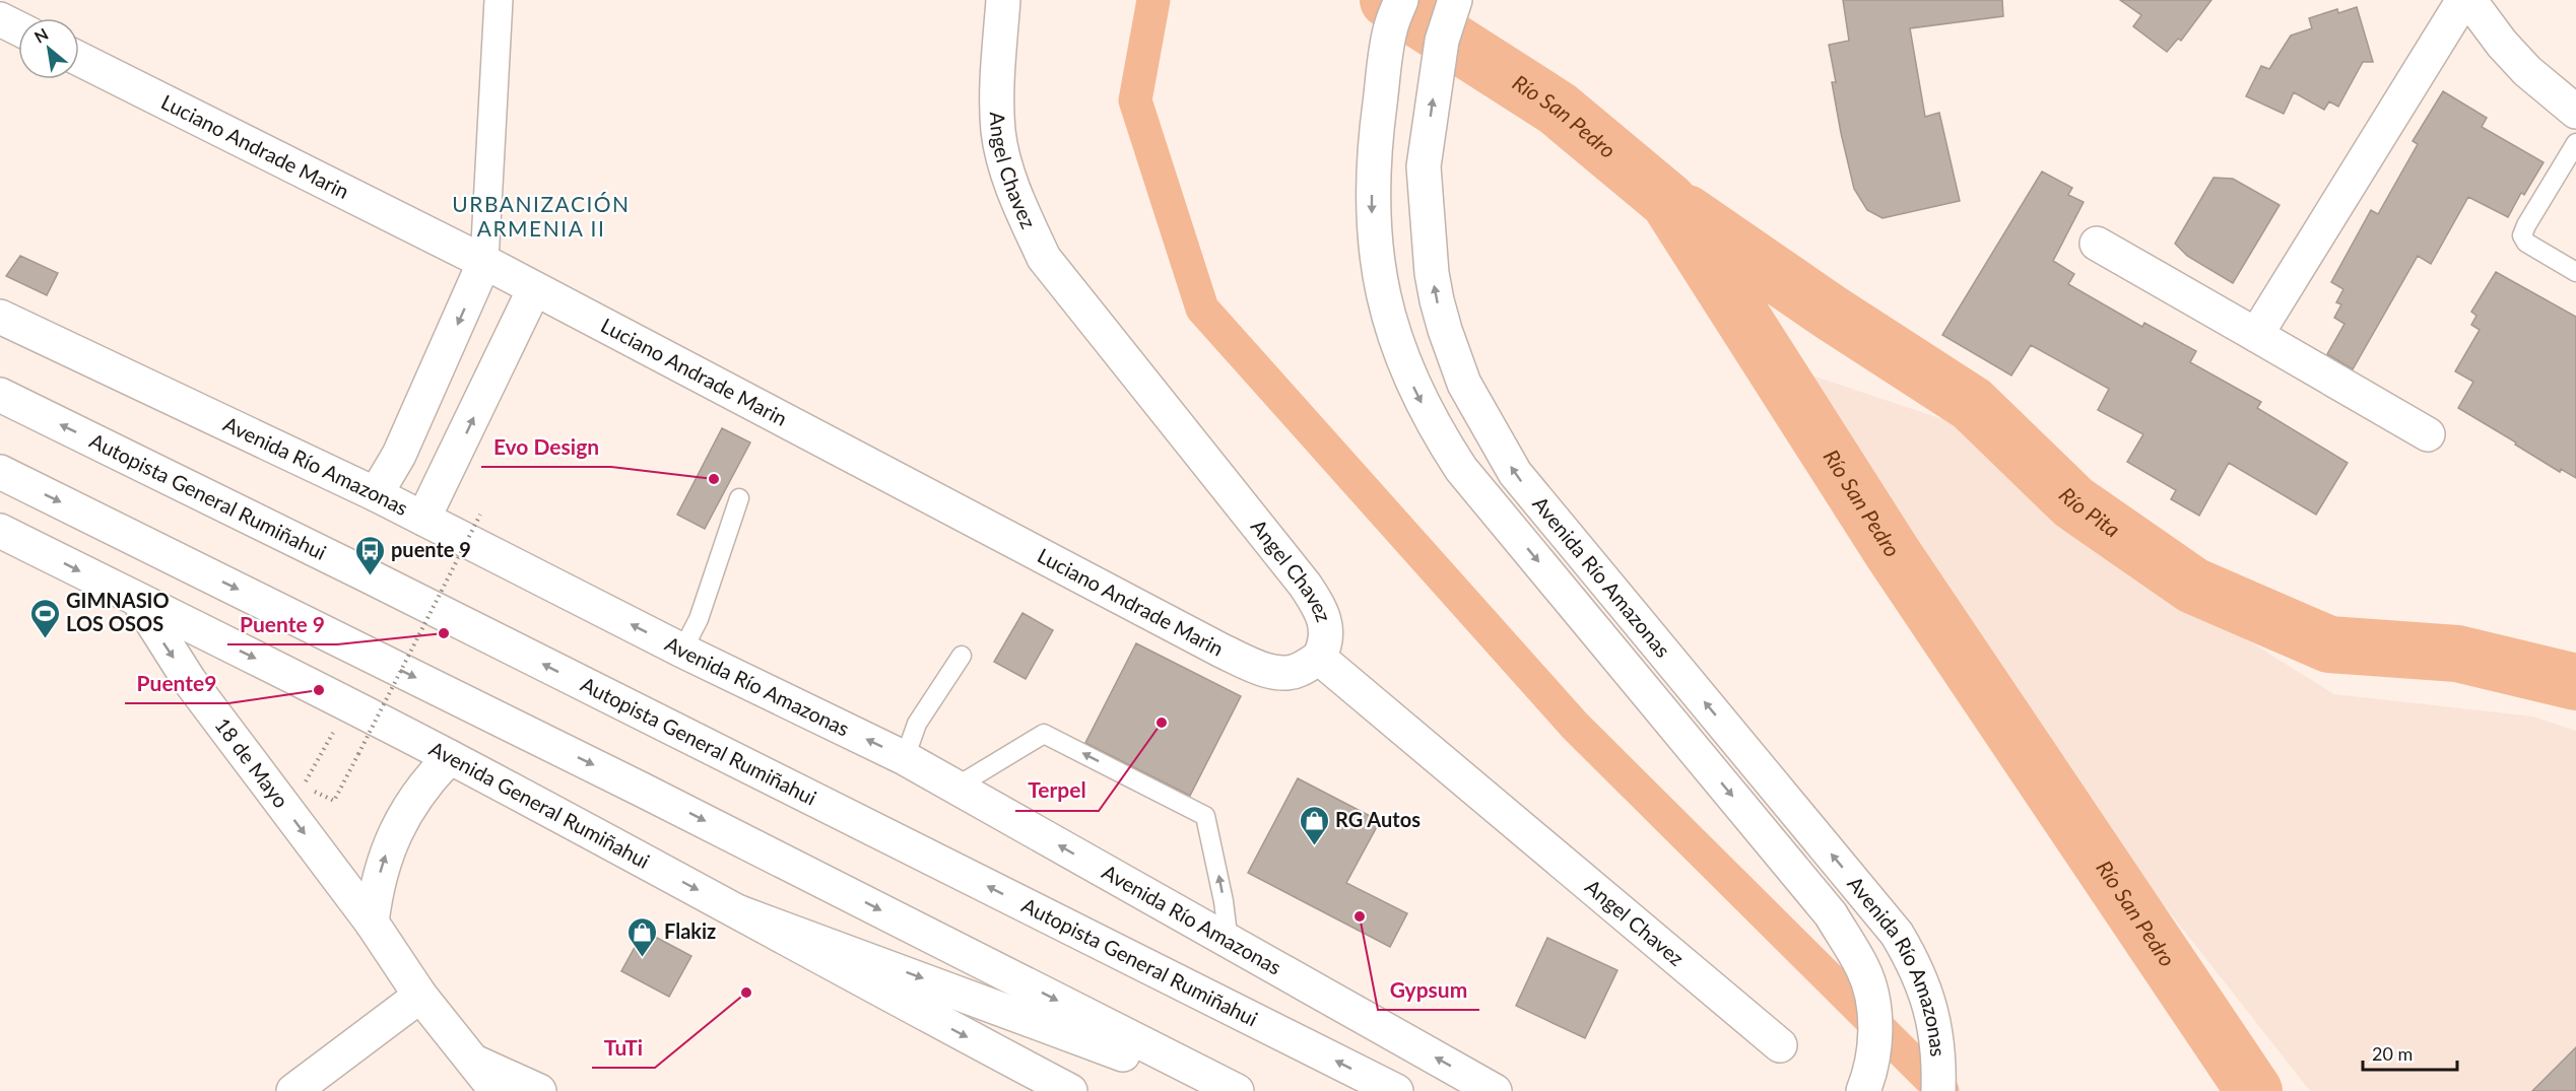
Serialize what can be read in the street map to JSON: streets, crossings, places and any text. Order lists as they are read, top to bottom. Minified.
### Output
{"streets":{"main road":["Luciano Andrade Marin","Angel Chavez","Avenida Río Amazonas","Autopista General Rumiñahui","18 de Mayo","Avenida General Rumiñahui"]},"crossings":[["Luciano Andrade Marin","Angel Chavez"],["18 de Mayo","Avenida General Rumiñahui"]],"one_way":["18 de Mayo"],"districts":["URBANIZACIÓN ARMENIA II"],"water":["Río San Pedro","Río Pita"],"places":{"other":["Evo Design","Puente 9","Puente9","Terpel","Gypsum","TuTi"],"bus stop":["puente 9"],"sports":["GIMNASIO LOS OSOS"],"shop":["RG Autos","Flakiz"]},"scale_bar":"20 m","north":"top left"}
